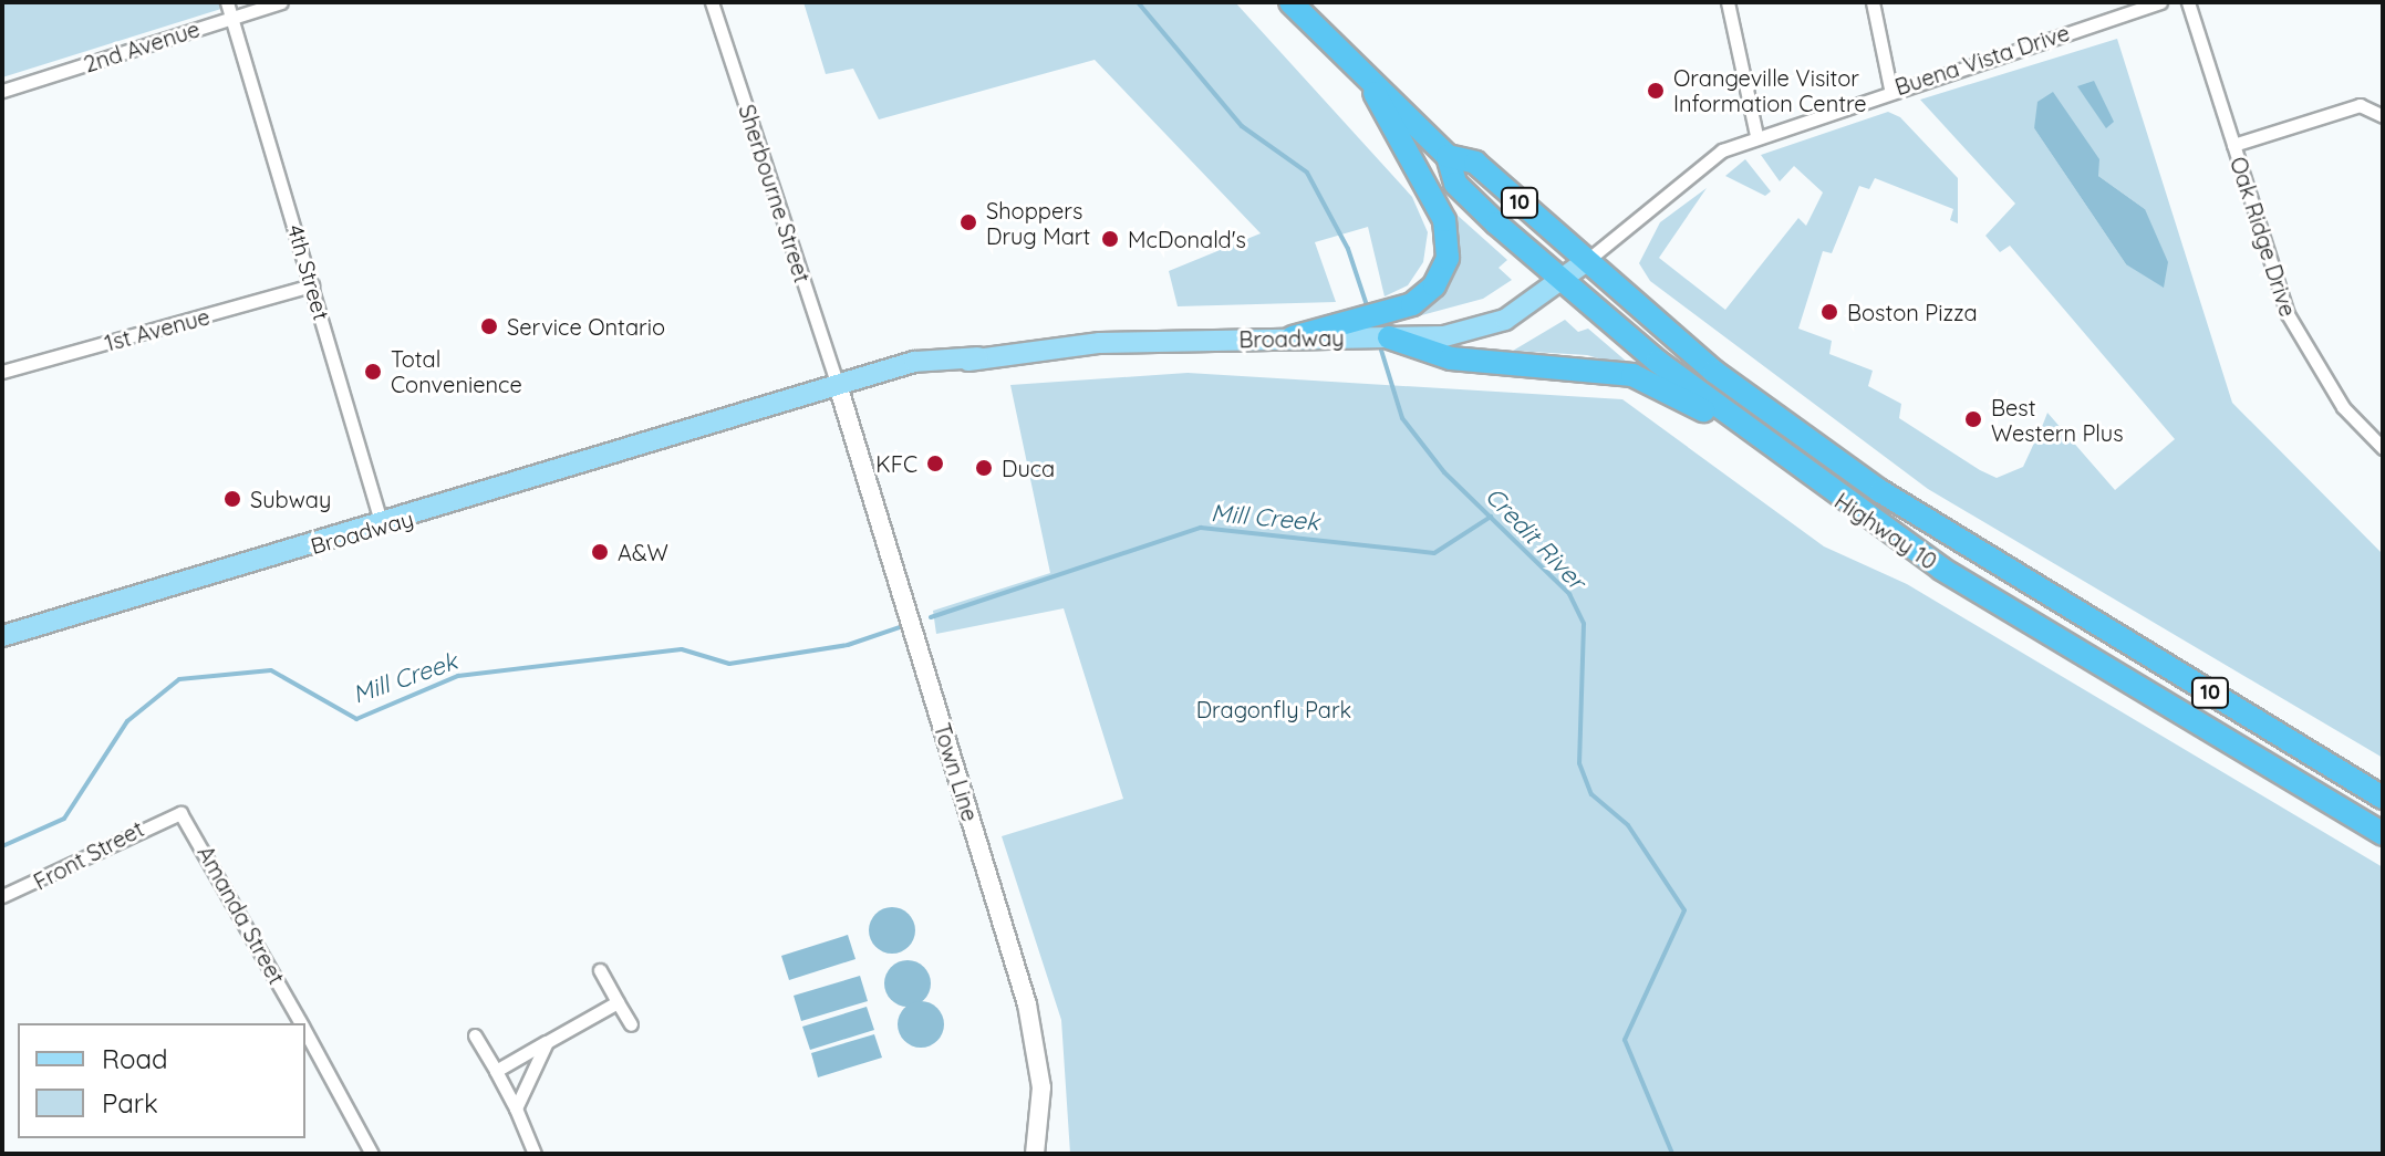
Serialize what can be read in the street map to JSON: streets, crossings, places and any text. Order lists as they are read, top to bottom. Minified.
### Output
{"streets":{"highway":["10","Highway 10"],"main road":["Broadway","Town Line"],"street":["2nd Avenue","Buena Vista Drive","Sherbourne Street","Oak Ridge Drive","4th Street","1st Avenue","Front Street","Amanda Street"]},"crossings":[["2nd Avenue","4th Street"],["Buena Vista Drive","Broadway"],["Buena Vista Drive","Highway 10"],["Sherbourne Street","Broadway"],["Sherbourne Street","Town Line"],["4th Street","1st Avenue"],["4th Street","Broadway"],["Broadway","Highway 10"],["Broadway","Town Line"],["Front Street","Amanda Street"]],"water":["Mill Creek","Credit River"],"parks":["Dragonfly Park"],"places":["Orangeville Visitor Information Centre","Shoppers Drug Mart","McDonald's","Boston Pizza","Service Ontario","Total Convenience","Best Western Plus","KFC","Duca","Subway","A&W"],"legend":["Road","Park"]}
